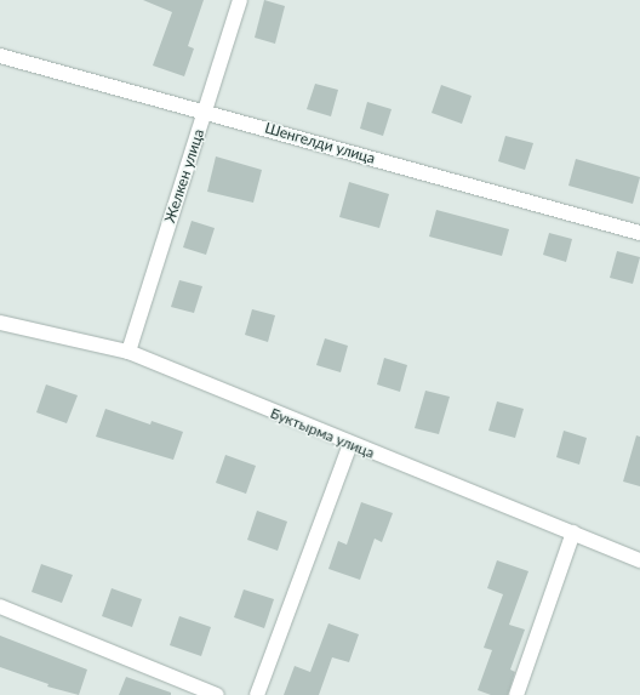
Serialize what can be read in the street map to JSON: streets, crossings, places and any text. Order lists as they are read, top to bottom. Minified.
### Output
{"streets":{"street":["Шенгелди улица","Желкен улица","Буктырма улица"]},"crossings":[["Шенгелди улица","Желкен улица"],["Желкен улица","Буктырма улица"]]}
